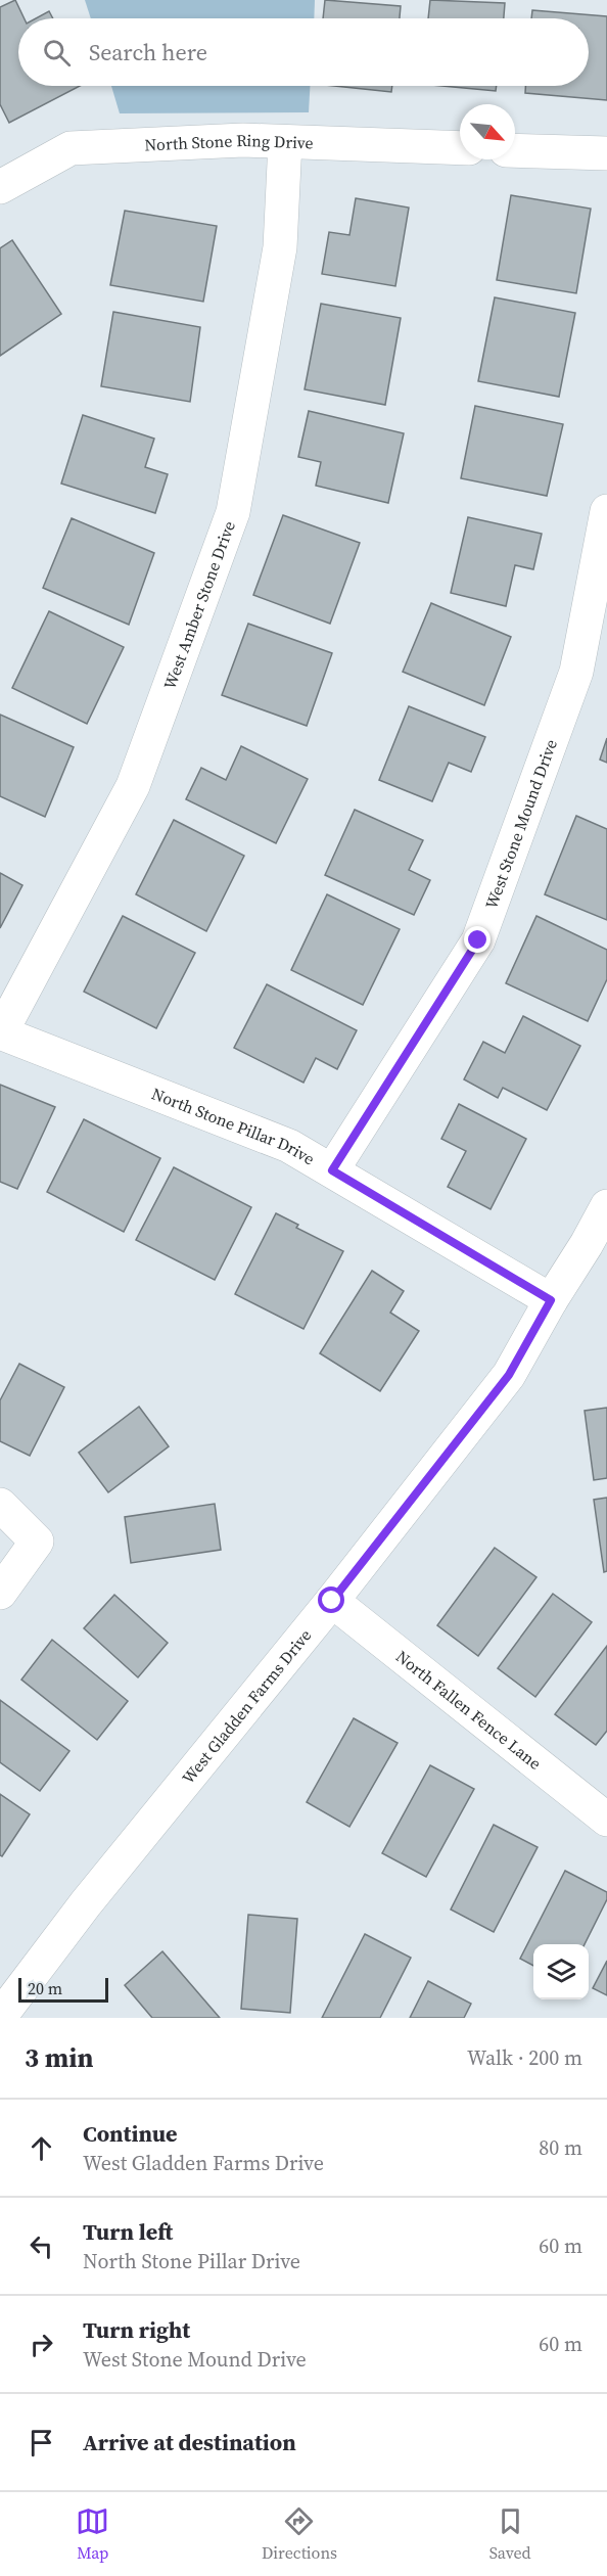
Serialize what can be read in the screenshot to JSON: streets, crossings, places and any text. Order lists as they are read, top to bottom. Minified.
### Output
{"streets":{"street":["North Stone Ring Drive","West Amber Stone Drive","West Stone Mound Drive","North Stone Pillar Drive","West Gladden Farms Drive","North Fallen Fence Lane"]},"crossings":[["North Stone Ring Drive","West Amber Stone Drive"],["West Amber Stone Drive","North Stone Pillar Drive"],["West Stone Mound Drive","North Stone Pillar Drive"],["North Stone Pillar Drive","West Gladden Farms Drive"],["West Gladden Farms Drive","North Fallen Fence Lane"]],"scale_bar":"20 m","north":"bottom right","page":{"search":"Search here","scale":"20 m","heading":["3 min","Walk · 200 m"],"list":[["Continue","West Gladden Farms Drive","80 m"],["Turn left","North Stone Pillar Drive","60 m"],["Turn right","West Stone Mound Drive","60 m"],"Arrive at destination"],"nav":["Map","Directions","Saved"]}}
